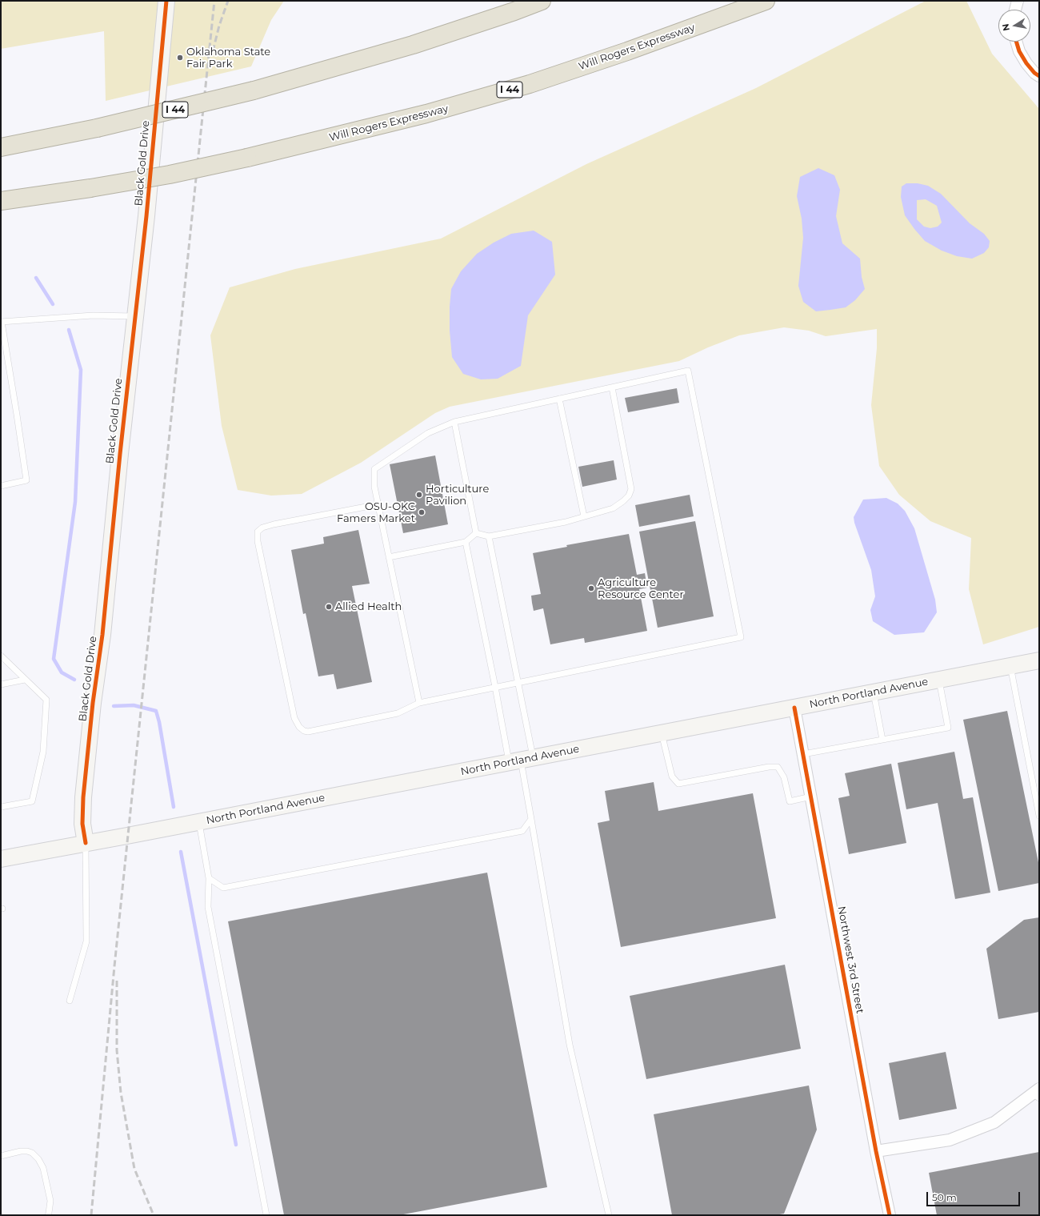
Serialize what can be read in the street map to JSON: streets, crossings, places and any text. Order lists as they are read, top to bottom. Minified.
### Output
{"streets":{"highway":["Will Rogers Expressway","I 44"],"main road":["Black Gold Drive","North Portland Avenue"],"street":["Northwest 3rd Street"]},"crossings":[["Black Gold Drive","North Portland Avenue"],["North Portland Avenue","Northwest 3rd Street"]],"places":["Oklahoma State Fair Park","Horticulture Pavilion","OSU-OKC Famers Market","Agriculture Resource Center","Allied Health"],"scale_bar":"50 m","north":"left"}
